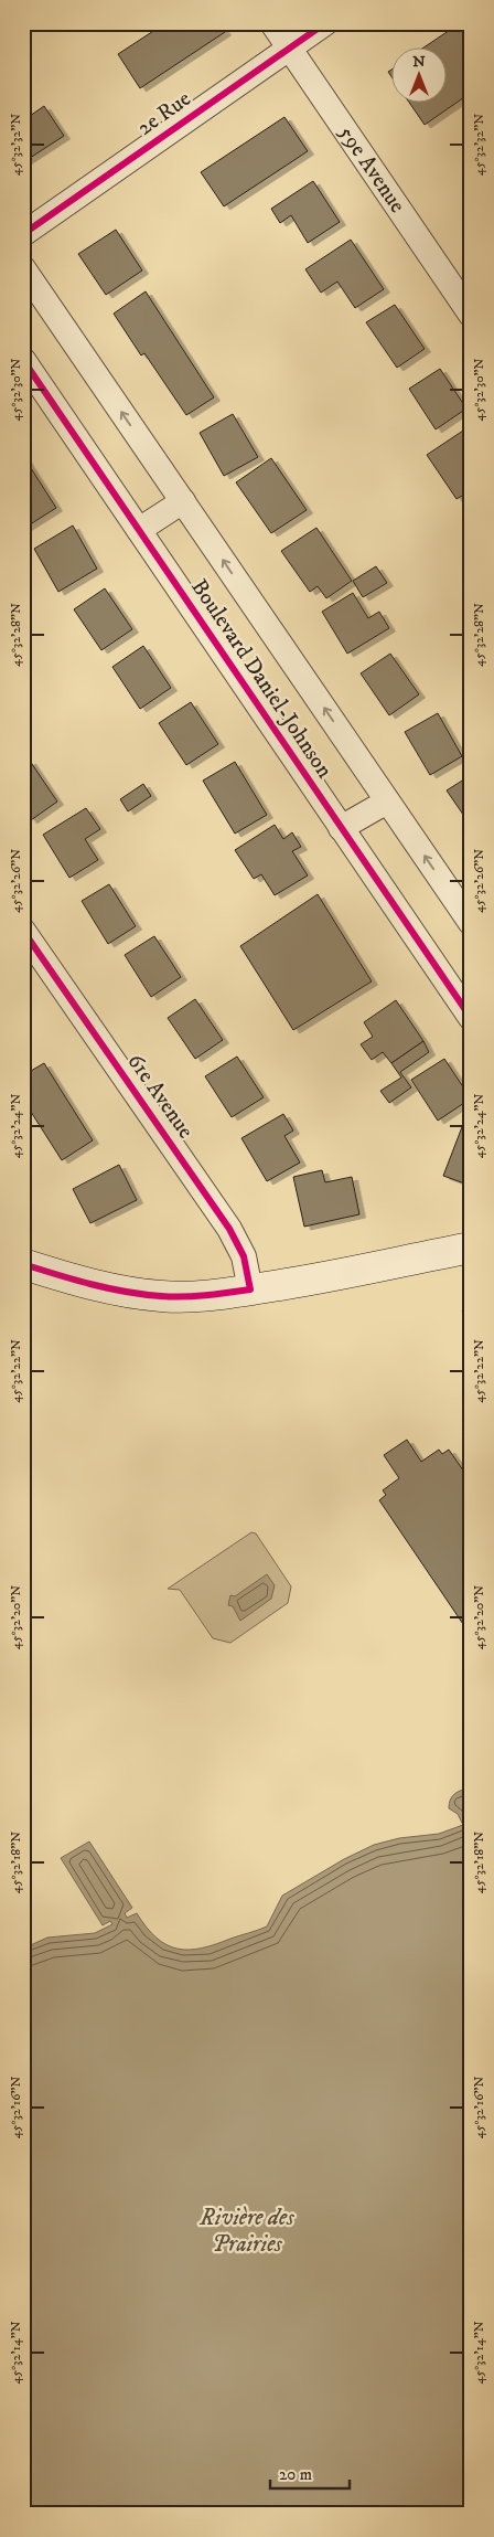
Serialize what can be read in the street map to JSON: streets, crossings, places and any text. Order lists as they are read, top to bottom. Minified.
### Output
{"streets":{"street":["2e Rue","59e Avenue","Boulevard Daniel-Johnson","61e Avenue"]},"crossings":[["2e Rue","59e Avenue"]],"water":["Rivière des Prairies"],"scale_bar":"20 m","north":"top","coordinates":["45°32'32\"N","45°32'30\"N","45°32'28\"N","45°32'26\"N","45°32'24\"N","45°32'22\"N","45°32'20\"N","45°32'18\"N","45°32'16\"N","45°32'14\"N"]}
